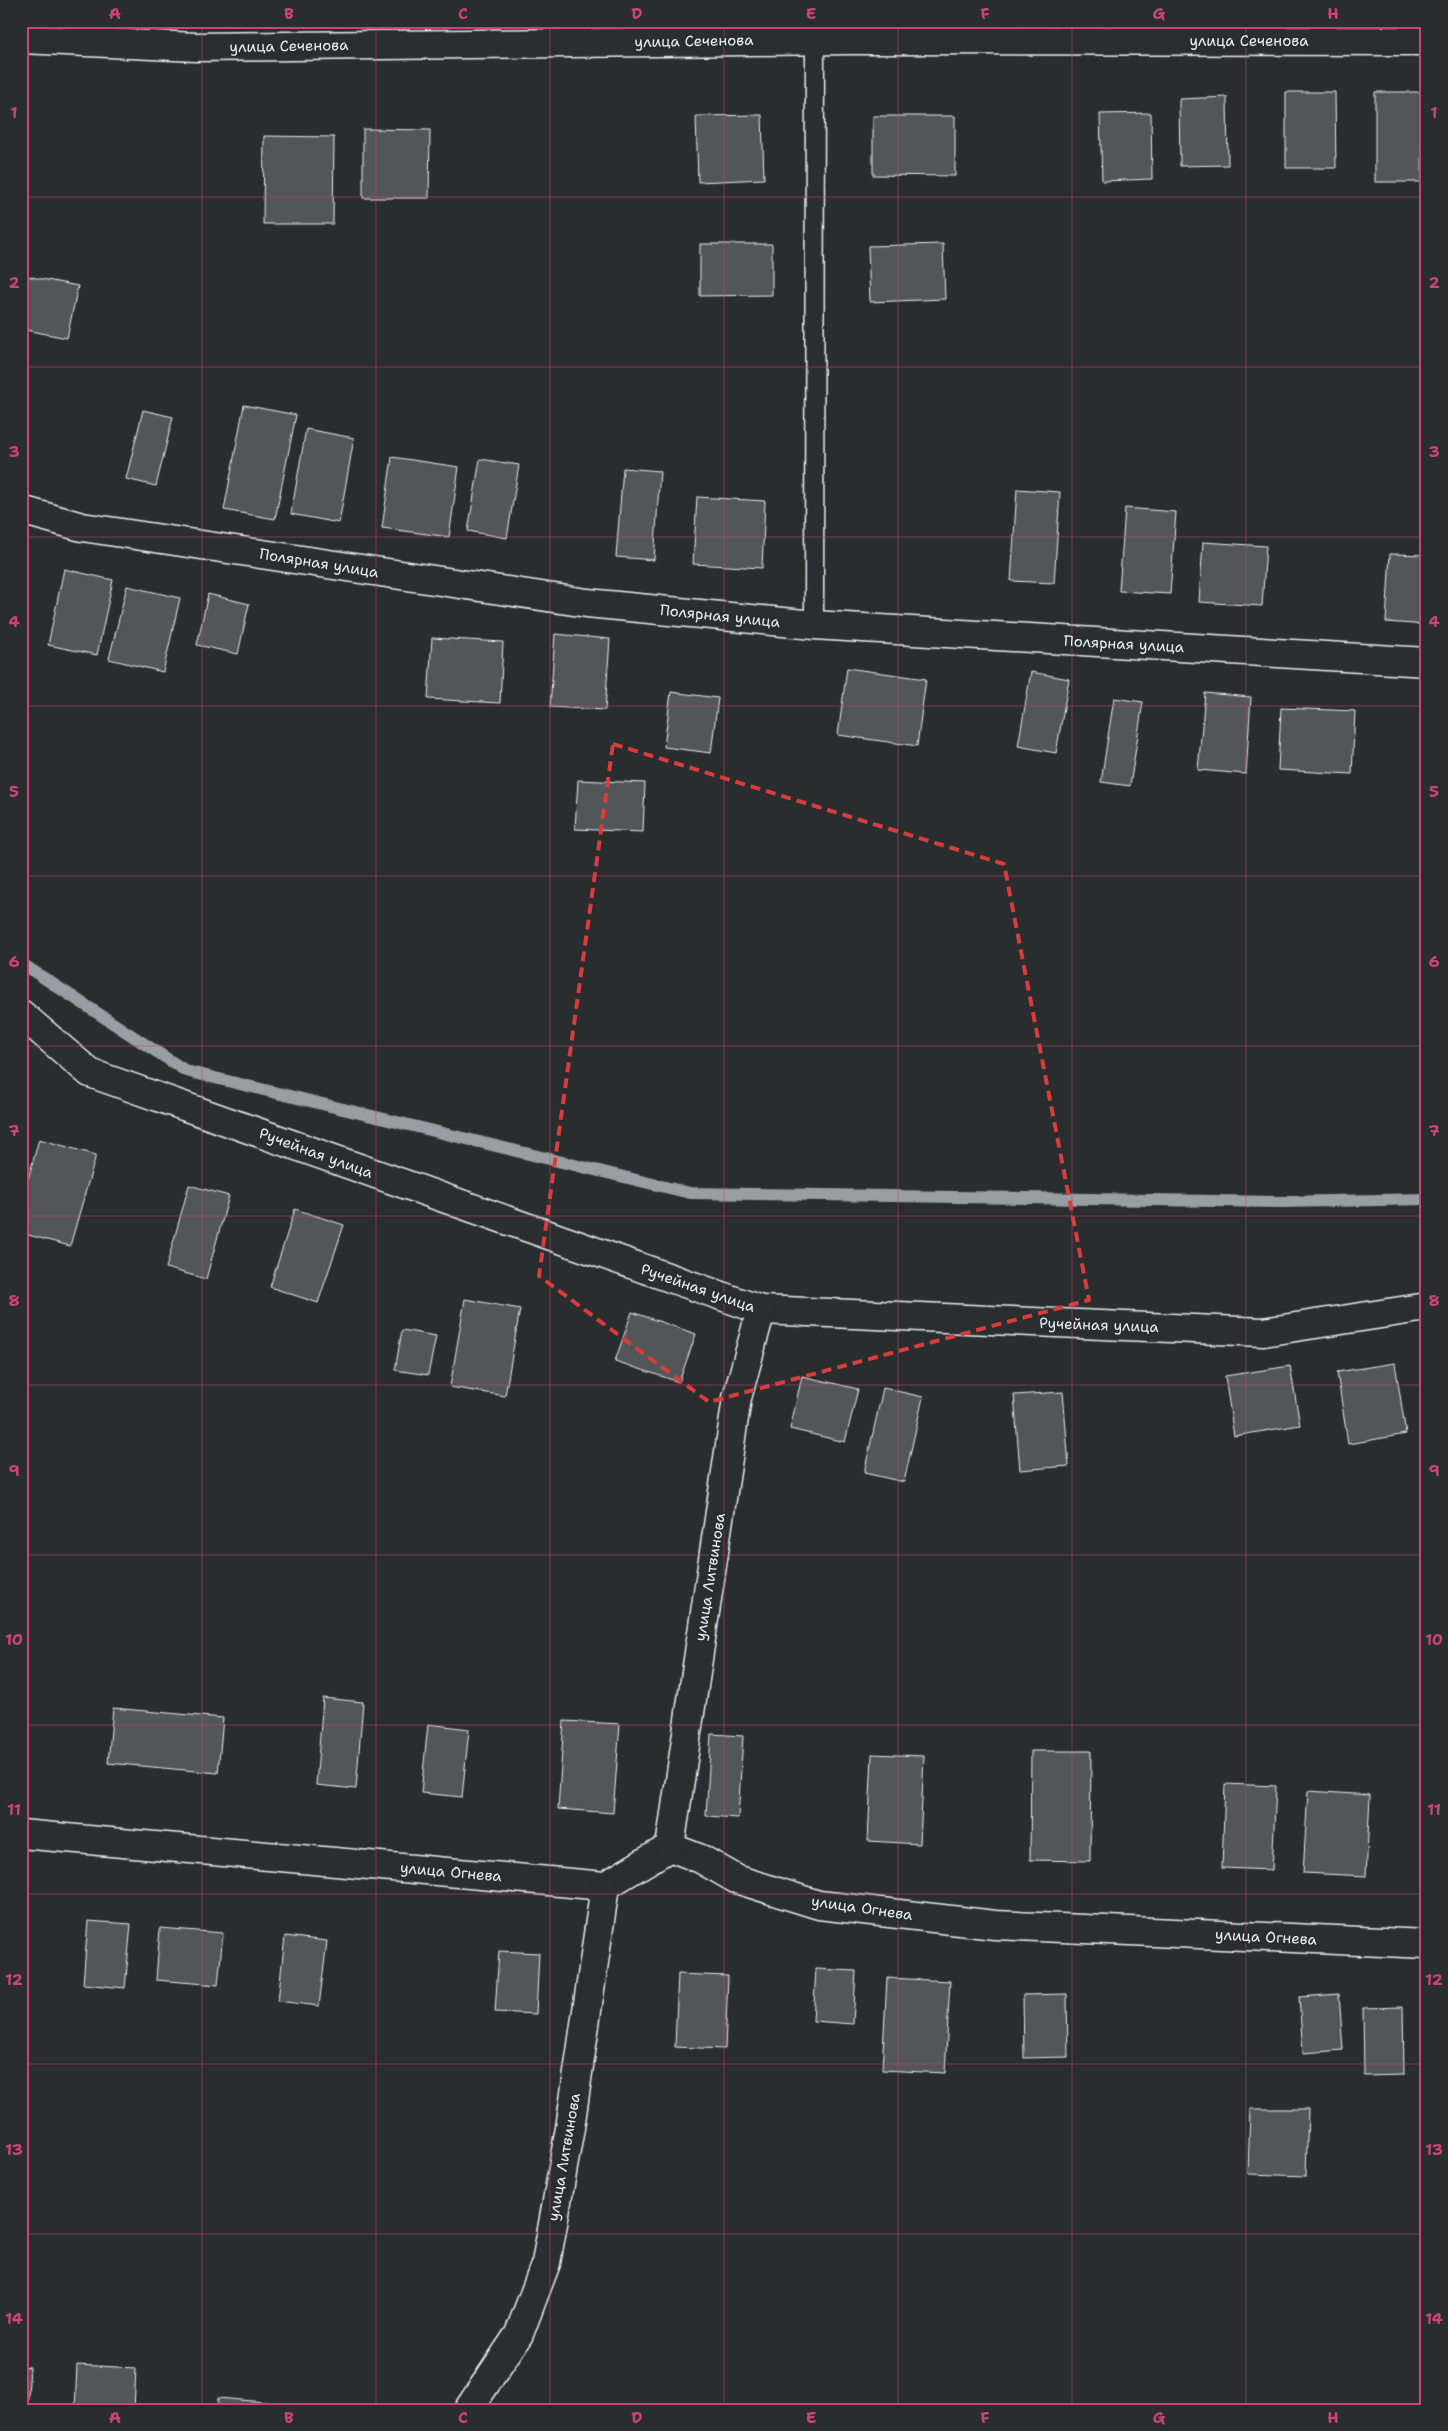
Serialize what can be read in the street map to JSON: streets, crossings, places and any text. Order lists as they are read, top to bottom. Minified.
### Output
{"streets":{"street":["улица Сеченова","Полярная улица","Ручейная улица","улица Литвинова","улица Огнева"]},"crossings":[["Ручейная улица","улица Литвинова"],["улица Литвинова","улица Огнева"]],"grid":{"columns":["A","B","C","D","E","F","G","H"],"rows":["1","2","3","4","5","6","7","8","9","10","11","12","13","14"]}}
